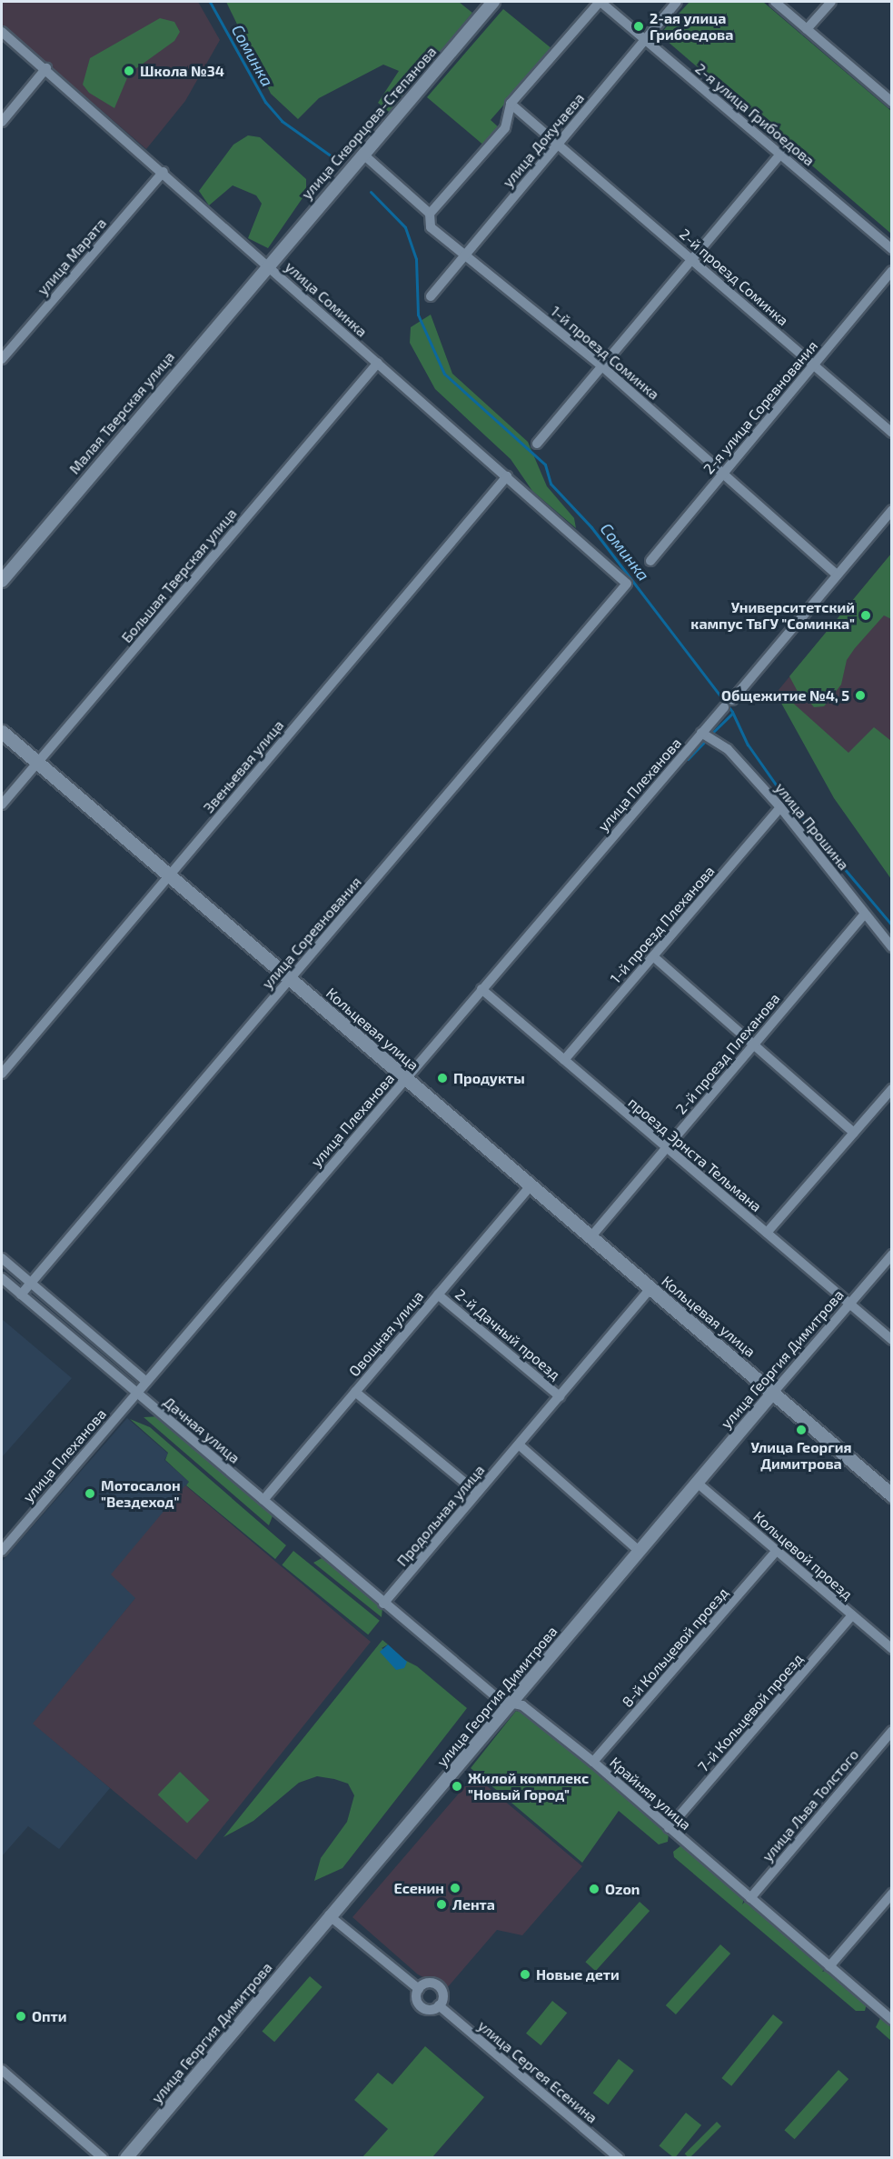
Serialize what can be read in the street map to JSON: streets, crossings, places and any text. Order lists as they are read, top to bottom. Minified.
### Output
{"streets":{"main road":["Кольцевая улица"],"street":["2-я улица Грибоедова","улица Скворцова-Степанова","улица Докучаева","улица Марата","2-й проезд Соминка","улица Соминка","1-й проезд Соминка","2-я улица Соревнования","Малая Тверская улица","Большая Тверская улица","Звеньевая улица","улица Плеханова","улица Прошина","1-й проезд Плеханова","улица Соревнования","2-й проезд Плеханова","проезд Эрнста Тельмана","Овощная улица","2-й Дачный проезд","улица Георгия Димитрова","Дачная улица","Продольная улица","Кольцевой проезд","8-й Кольцевой проезд","7-й Кольцевой проезд","Крайняя улица","улица Льва Толстого","улица Сергея Есенина"]},"crossings":[["2-я улица Грибоедова","улица Докучаева"],["улица Скворцова-Степанова","улица Соминка"],["улица Скворцова-Степанова","1-й проезд Соминка"],["улица Скворцова-Степанова","Малая Тверская улица"],["улица Докучаева","2-й проезд Соминка"],["улица Докучаева","1-й проезд Соминка"],["улица Марата","улица Соминка"],["2-й проезд Соминка","2-я улица Соревнования"],["улица Соминка","Малая Тверская улица"],["улица Соминка","Большая Тверская улица"],["улица Соминка","Звеньевая улица"],["улица Соминка","улица Соревнования"],["1-й проезд Соминка","2-я улица Соревнования"],["Большая Тверская улица","Кольцевая улица"],["Звеньевая улица","Кольцевая улица"],["улица Плеханова","улица Прошина"],["улица Плеханова","Кольцевая улица"],["улица Плеханова","проезд Эрнста Тельмана"],["улица Плеханова","Дачная улица"],["улица Прошина","1-й проезд Плеханова"],["улица Прошина","2-й проезд Плеханова"],["1-й проезд Плеханова","проезд Эрнста Тельмана"],["улица Соревнования","Кольцевая улица"],["улица Соревнования","Дачная улица"],["Кольцевая улица","2-й проезд Плеханова"],["Кольцевая улица","Овощная улица"],["Кольцевая улица","улица Георгия Димитрова"],["Кольцевая улица","Продольная улица"],["2-й проезд Плеханова","проезд Эрнста Тельмана"],["проезд Эрнста Тельмана","улица Георгия Димитрова"],["Овощная улица","2-й Дачный проезд"],["Овощная улица","Дачная улица"],["2-й Дачный проезд","Продольная улица"],["улица Георгия Димитрова","Кольцевой проезд"],["улица Георгия Димитрова","Крайняя улица"],["улица Георгия Димитрова","улица Сергея Есенина"],["Дачная улица","Продольная улица"],["Дачная улица","Крайняя улица"],["Продольная улица","Крайняя улица"],["Кольцевой проезд","8-й Кольцевой проезд"],["Кольцевой проезд","7-й Кольцевой проезд"],["8-й Кольцевой проезд","Крайняя улица"],["7-й Кольцевой проезд","Крайняя улица"],["Крайняя улица","улица Льва Толстого"]],"water":["Соминка"],"places":["2-ая улица Грибоедова","Школа №34","Университетский кампус ТвГУ \"Соминка\"","Общежитие №4, 5","Продукты","Улица Георгия Димитрова","Мотосалон \"Вездеход\"","Жилой комплекс \"Новый Город\"","Есенин","Ozon","Лента","Новые дети","Опти"]}
